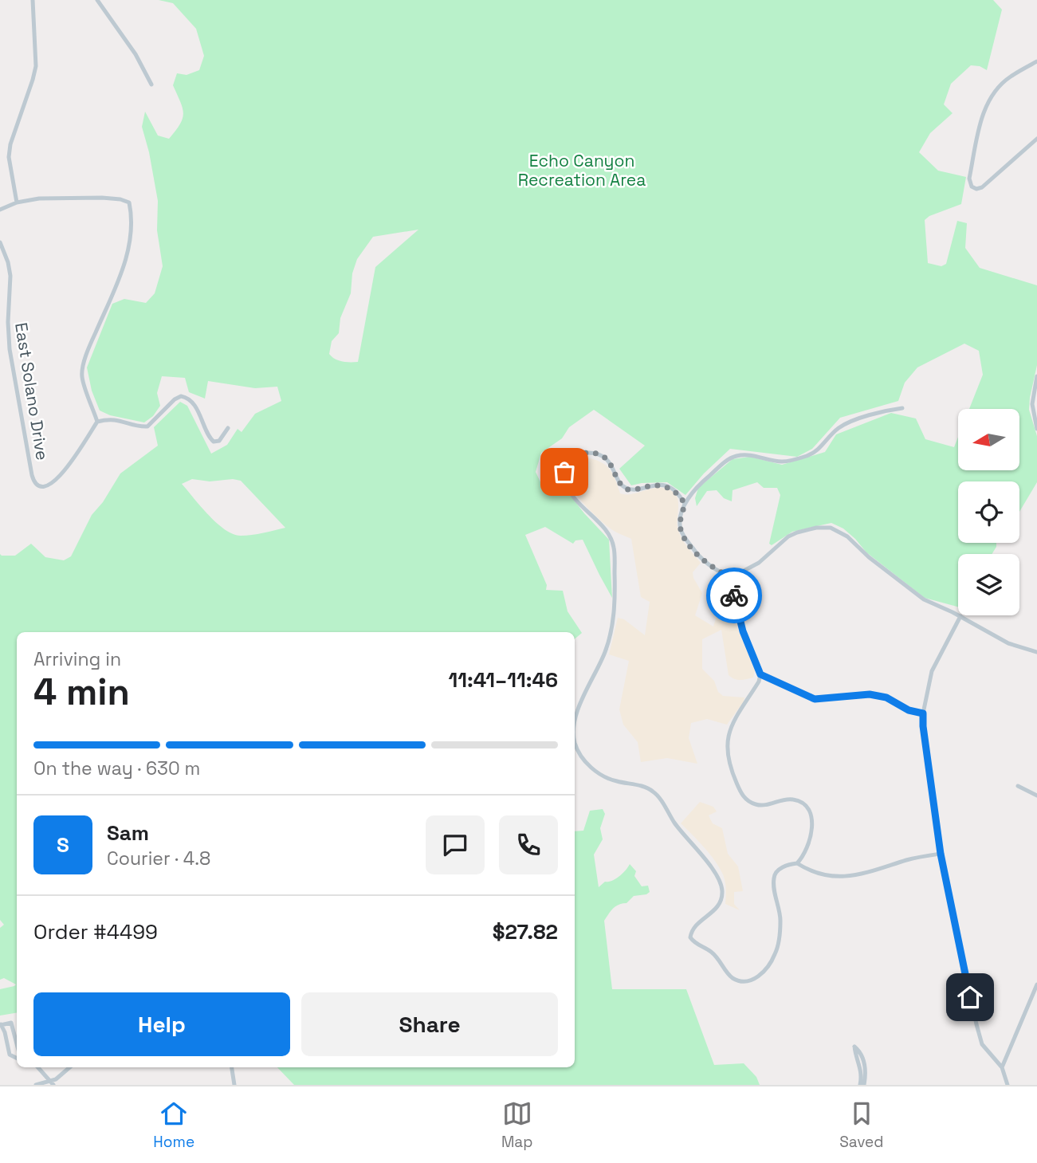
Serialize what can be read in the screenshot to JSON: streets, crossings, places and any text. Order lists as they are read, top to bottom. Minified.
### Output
{"streets":{"street":["East Solano Drive"]},"parks":["Echo Canyon Recreation Area"],"north":"left","page":{"heading":["4 min","Arriving in","11:41–11:46"],"panel":["Sam","Courier · 4.8","Order #4499","$27.82"],"bar":"On the way · 630 m","round":"S","buttons":["Help","Share"],"tabs":["Home","Map","Saved"]}}
